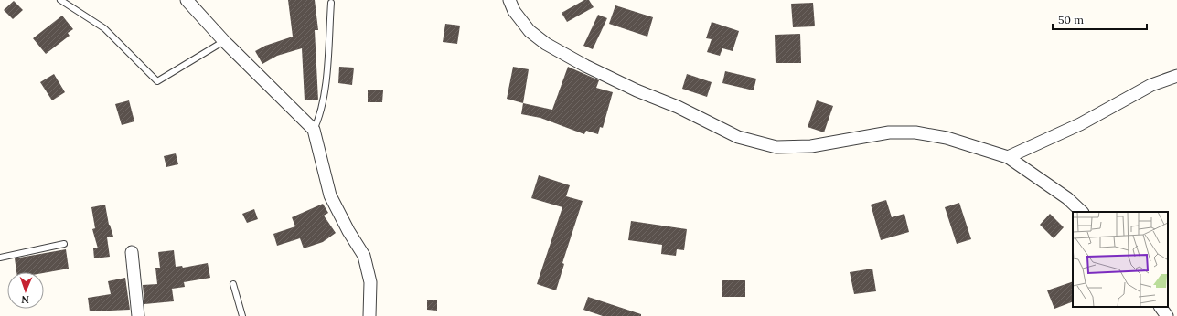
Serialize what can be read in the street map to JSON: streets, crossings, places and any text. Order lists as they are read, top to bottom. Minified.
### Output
{"scale_bar":"50 m","north":"bottom"}
